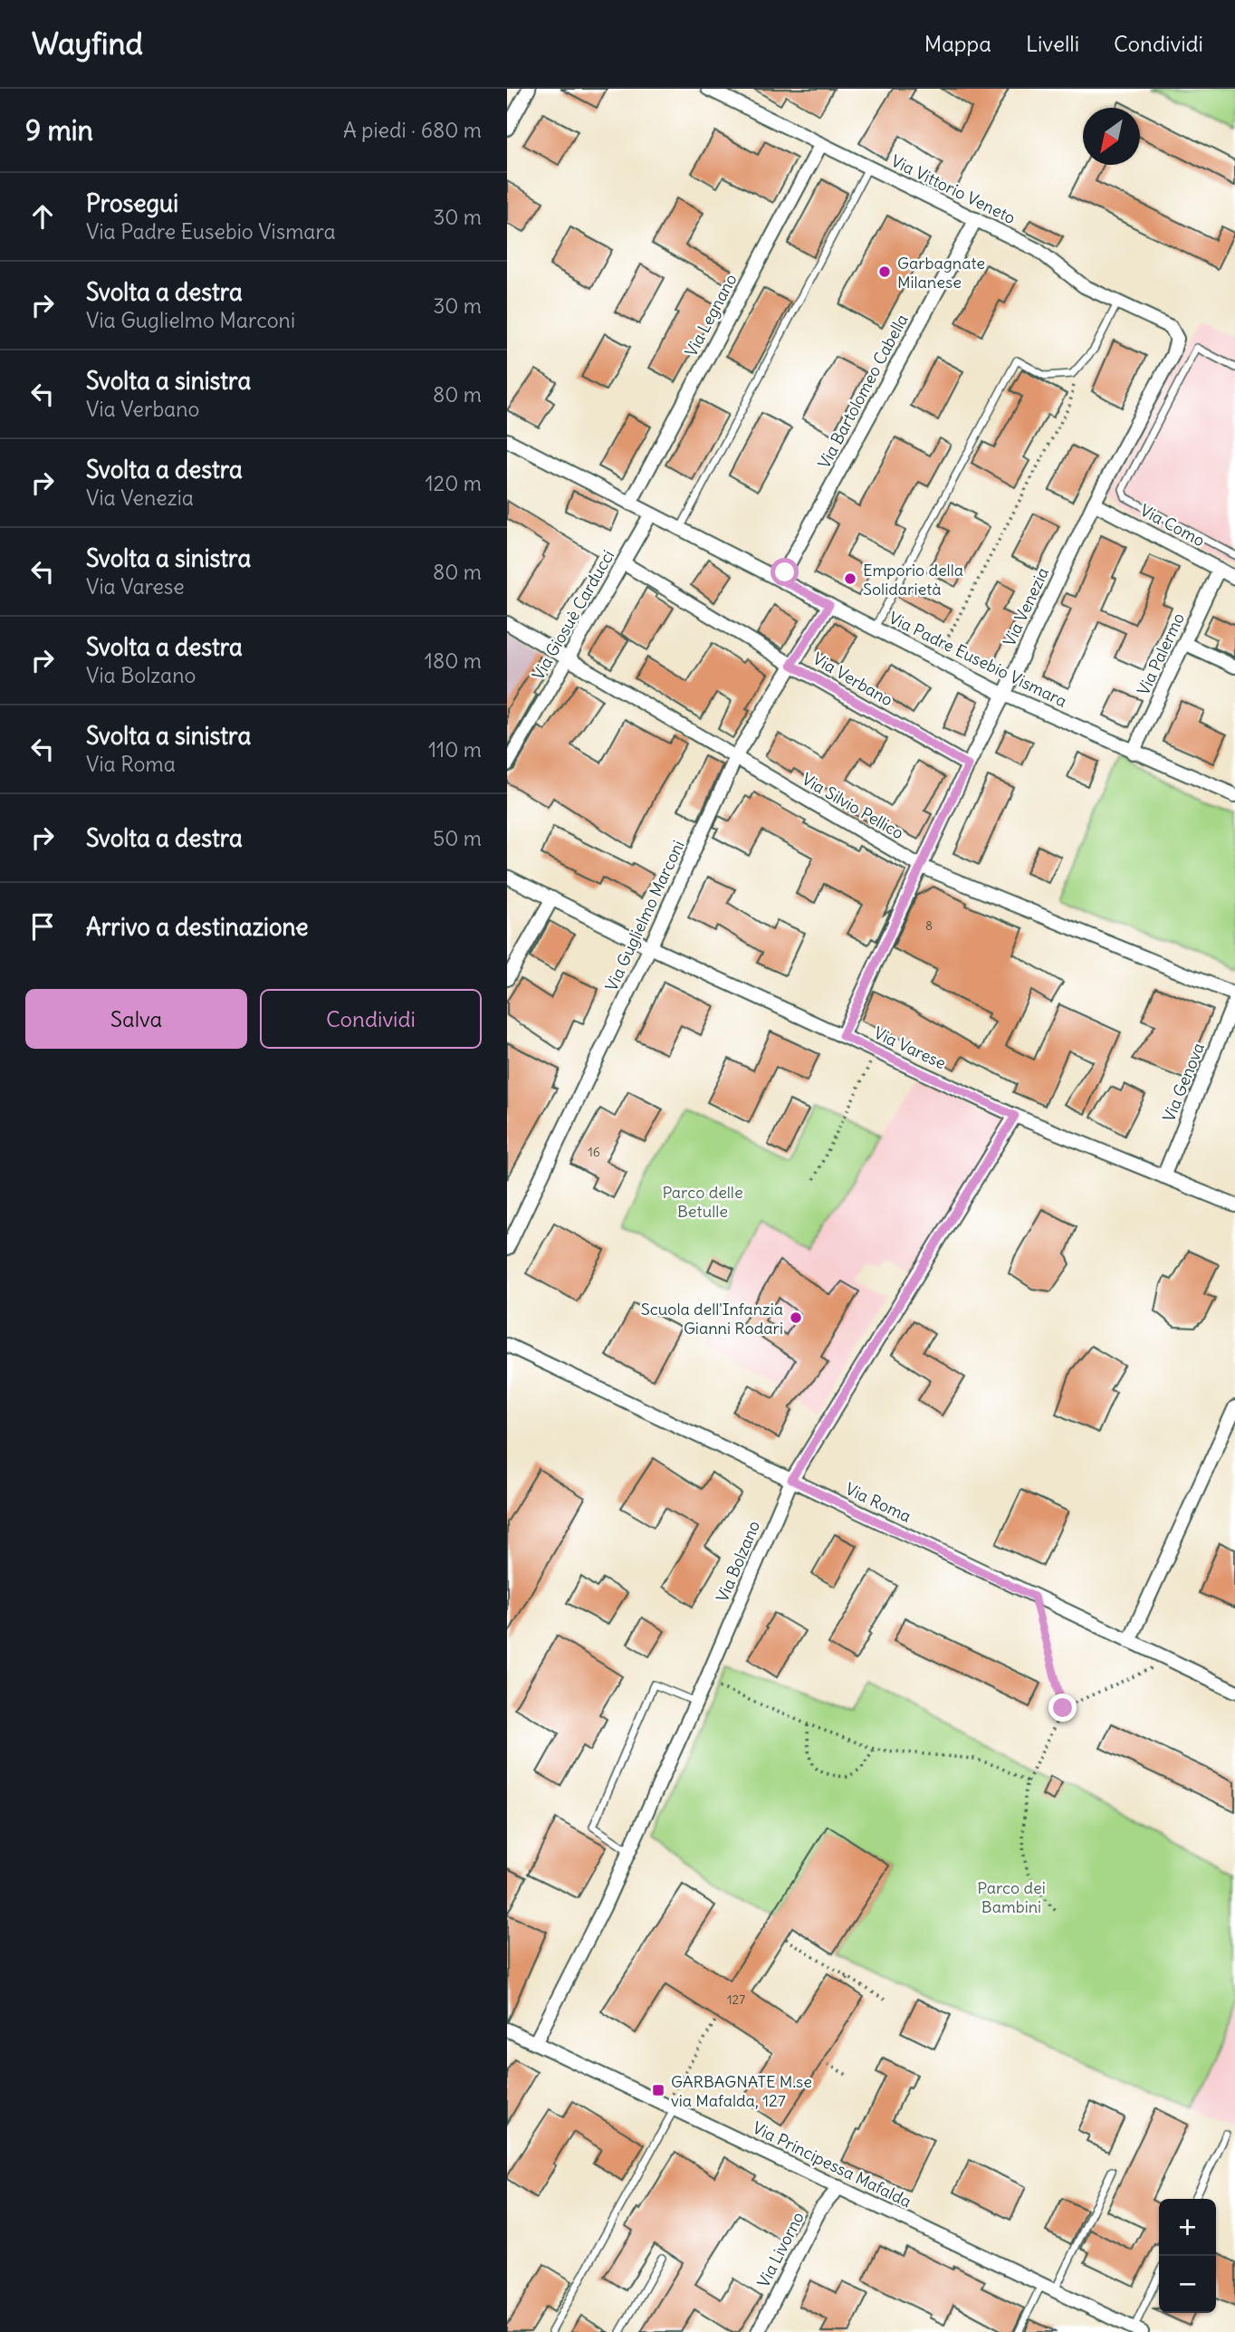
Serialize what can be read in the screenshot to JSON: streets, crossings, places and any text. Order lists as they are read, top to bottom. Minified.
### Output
{"streets":{"street":["Via Vittorio Veneto","Via Legnano","Via Bartolomeo Cabella","Via Como","Via Venezia","Via Giosuè Carducci","Via Palermo","Via Padre Eusebio Vismara","Via Verbano","Via Silvio Pellico","Via Guglielmo Marconi","Via Varese","Via Genova","Via Roma","Via Bolzano","Via Principessa Mafalda","Via Livorno"]},"crossings":[["Via Vittorio Veneto","Via Legnano"],["Via Vittorio Veneto","Via Bartolomeo Cabella"],["Via Vittorio Veneto","Via Venezia"],["Via Legnano","Via Padre Eusebio Vismara"],["Via Bartolomeo Cabella","Via Padre Eusebio Vismara"],["Via Como","Via Venezia"],["Via Como","Via Palermo"],["Via Venezia","Via Padre Eusebio Vismara"],["Via Venezia","Via Verbano"],["Via Venezia","Via Silvio Pellico"],["Via Venezia","Via Varese"],["Via Giosuè Carducci","Via Padre Eusebio Vismara"],["Via Giosuè Carducci","Via Verbano"],["Via Giosuè Carducci","Via Silvio Pellico"],["Via Palermo","Via Padre Eusebio Vismara"],["Via Padre Eusebio Vismara","Via Guglielmo Marconi"],["Via Verbano","Via Guglielmo Marconi"],["Via Silvio Pellico","Via Guglielmo Marconi"],["Via Guglielmo Marconi","Via Varese"],["Via Varese","Via Genova"],["Via Varese","Via Bolzano"],["Via Roma","Via Bolzano"],["Via Bolzano","Via Principessa Mafalda"],["Via Principessa Mafalda","Via Livorno"]],"parks":["Parco delle Betulle","Parco dei Bambini"],"places":{"other":["Garbagnate Milanese","Emporio della Solidarietà","Scuola dell'Infanzia Gianni Rodari"],"transit":["GARBAGNATE M.se via Mafalda, 127"]},"house_numbers":["8","16","127"],"north":"bottom left","page":{"header":"Wayfind","nav":["Mappa","Livelli","Condividi"],"heading":["9 min","A piedi · 680 m"],"list":[["Prosegui","Via Padre Eusebio Vismara","30 m"],["Svolta a destra","Via Guglielmo Marconi","30 m"],["Svolta a sinistra","Via Verbano","80 m"],["Svolta a destra","Via Venezia","120 m"],["Svolta a sinistra","Via Varese","80 m"],["Svolta a destra","Via Bolzano","180 m"],["Svolta a sinistra","Via Roma","110 m"],["Svolta a destra","50 m"],"Arrivo a destinazione"],"buttons":["Salva","Condividi"],"map_buttons":["+","−"]}}
